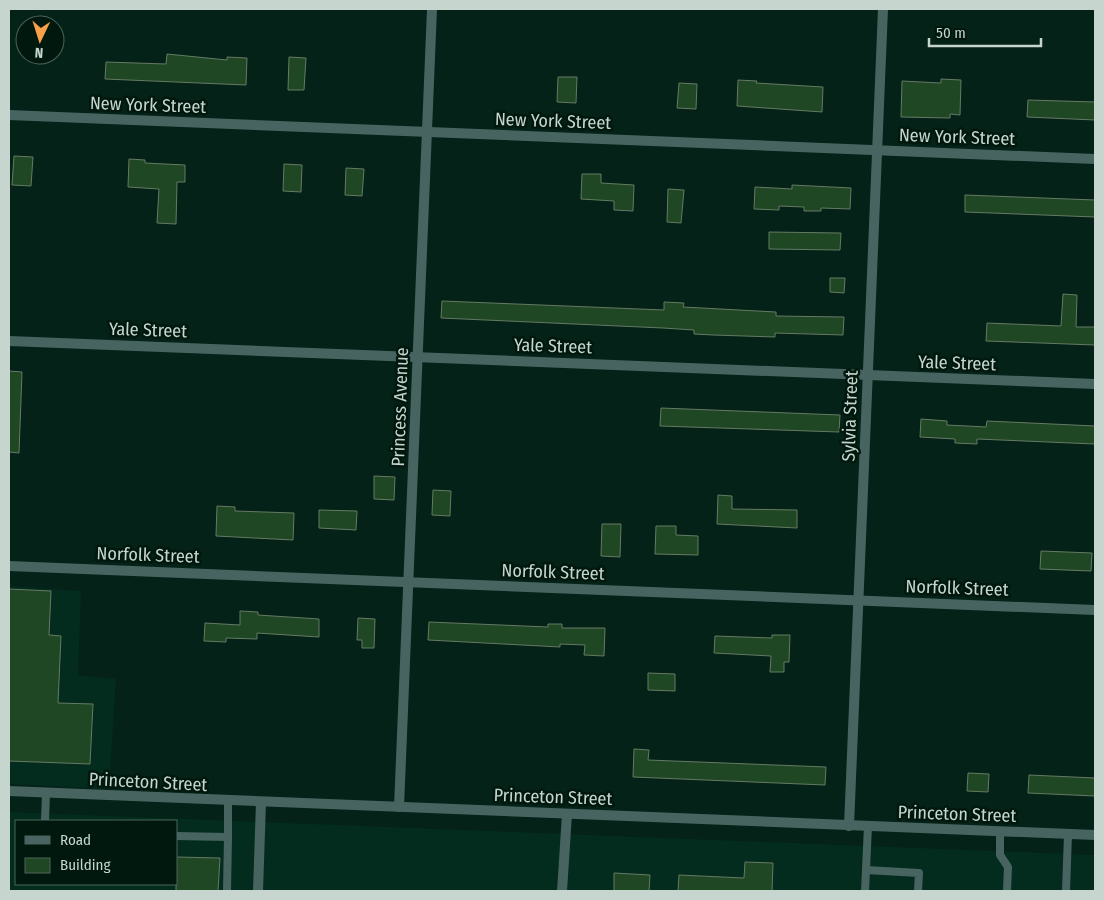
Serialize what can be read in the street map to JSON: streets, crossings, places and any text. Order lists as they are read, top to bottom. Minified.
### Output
{"streets":{"street":["New York Street","Yale Street","Princess Avenue","Sylvia Street","Norfolk Street","Princeton Street"]},"crossings":[["New York Street","Princess Avenue"],["New York Street","Sylvia Street"],["Yale Street","Princess Avenue"],["Yale Street","Sylvia Street"],["Princess Avenue","Norfolk Street"],["Princess Avenue","Princeton Street"],["Sylvia Street","Norfolk Street"],["Sylvia Street","Princeton Street"]],"legend":["Road","Building"],"scale_bar":"50 m","north":"bottom"}
